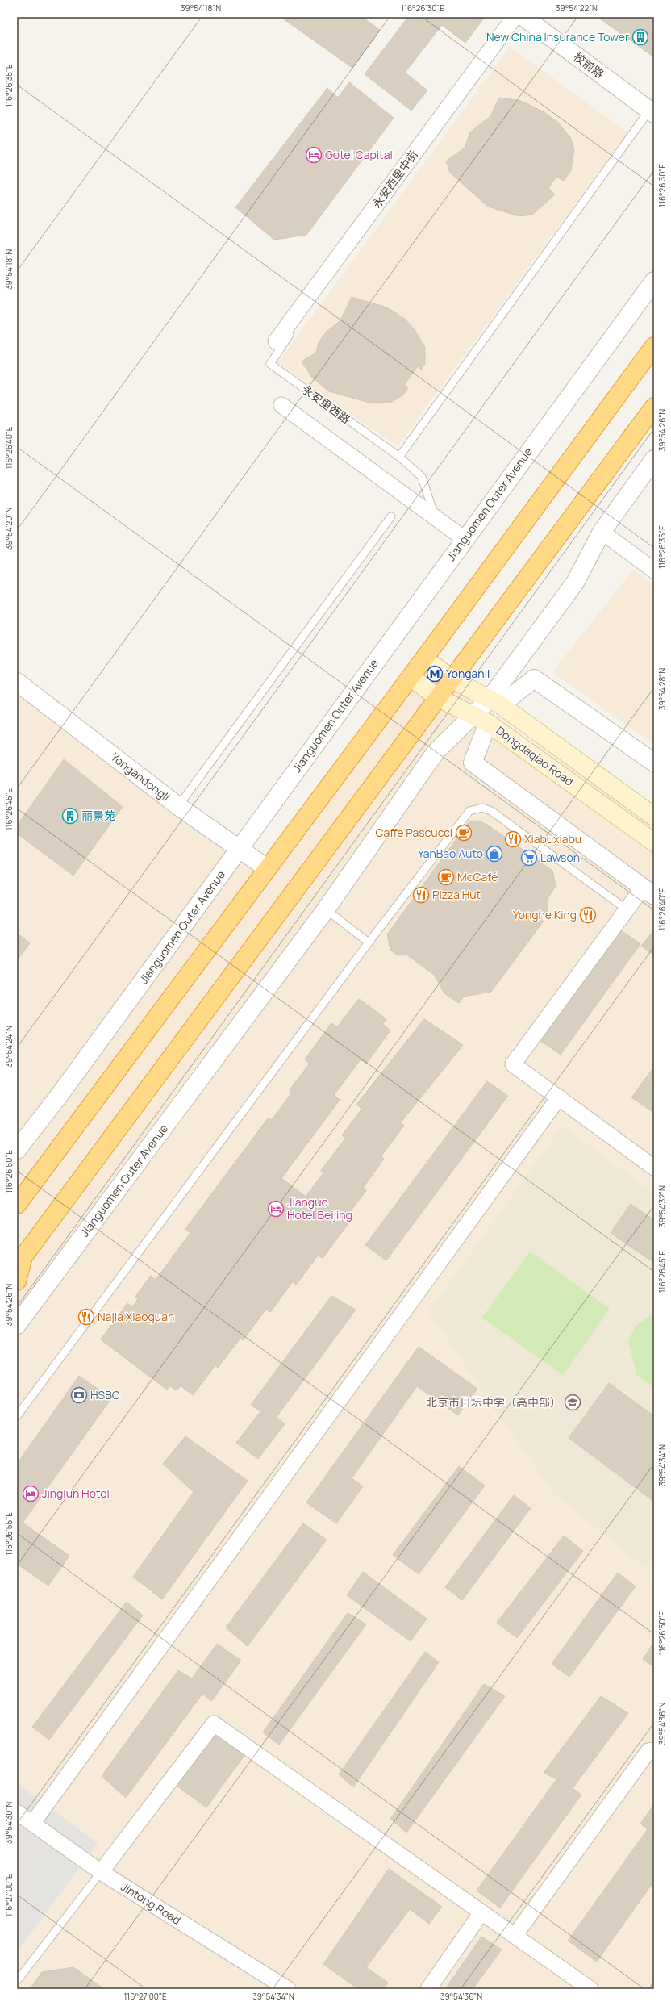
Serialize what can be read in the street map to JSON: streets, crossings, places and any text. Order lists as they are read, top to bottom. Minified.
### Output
{"streets":{"main road":["Dongdaqiao Road"],"street":["校前路","永安西里中街","Jianguomen Outer Avenue","Yongandongli","Jintong Road"],"lane":["永安里西路"]},"crossings":[["永安西里中街","永安里西路"],["Jianguomen Outer Avenue","Dongdaqiao Road"],["Jianguomen Outer Avenue","Yongandongli"]],"places":{"building":["New China Insurance Tower","丽景苑"],"hotel":["Gotel Capital","Jianguo Hotel Beijing","Jinglun Hotel"],"metro station":["Yonganli"],"cafe":["Caffe Pascucci","McCafé"],"restaurant":["Xiabuxiabu","Pizza Hut","Yonghe King","Najia Xiaoguan"],"shop":["YanBao Auto"],"supermarket":["Lawson"],"bank":["HSBC"],"school or university":["北京市日坛中学（高中部）"]},"coordinates":["39°54'18\"N","116°26'30\"E","39°54'22\"N","116°26'35\"E","39°54'26\"N","116°26'40\"E","39°54'20\"N","39°54'28\"N","116°26'45\"E","39°54'24\"N","116°26'50\"E","39°54'32\"N","39°54'34\"N","116°26'55\"E","39°54'36\"N","39°54'30\"N","116°27'00\"E"]}
